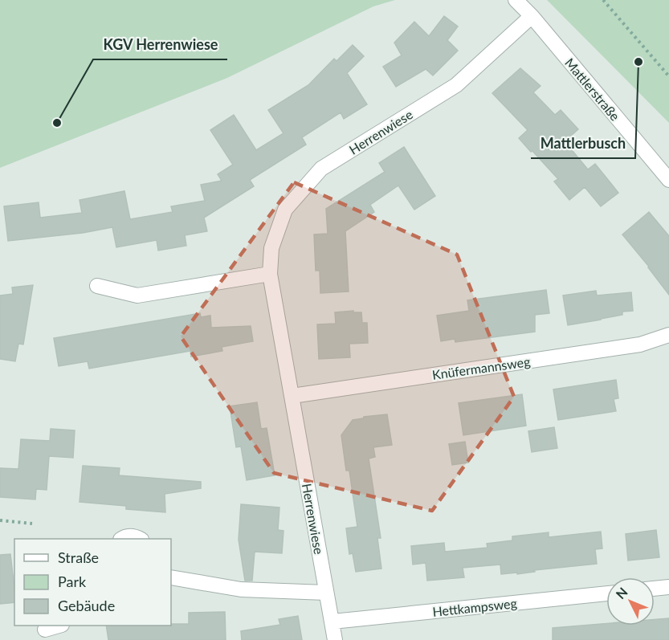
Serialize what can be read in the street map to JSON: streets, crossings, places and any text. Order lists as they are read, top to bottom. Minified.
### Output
{"streets":{"street":["Mattlerstraße","Herrenwiese","Knüfermannsweg","Hettkampsweg"]},"crossings":[["Mattlerstraße","Herrenwiese"],["Herrenwiese","Knüfermannsweg"],["Herrenwiese","Hettkampsweg"]],"places":["Mattlerbusch","KGV Herrenwiese"],"legend":["Straße","Park","Gebäude"],"north":"top left"}
